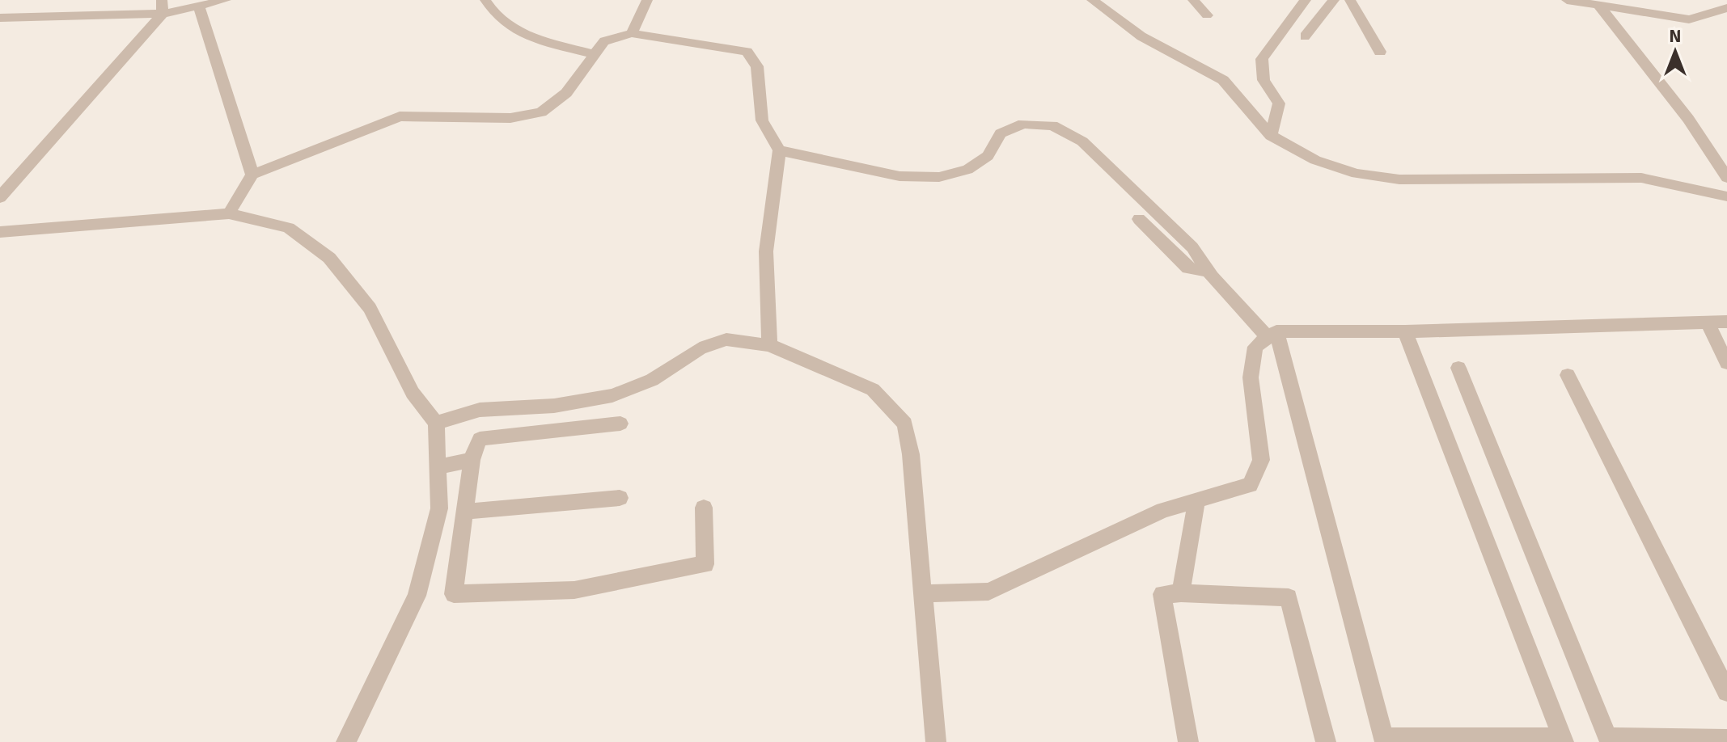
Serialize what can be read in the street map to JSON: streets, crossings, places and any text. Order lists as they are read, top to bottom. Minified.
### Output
{"north":"top"}
